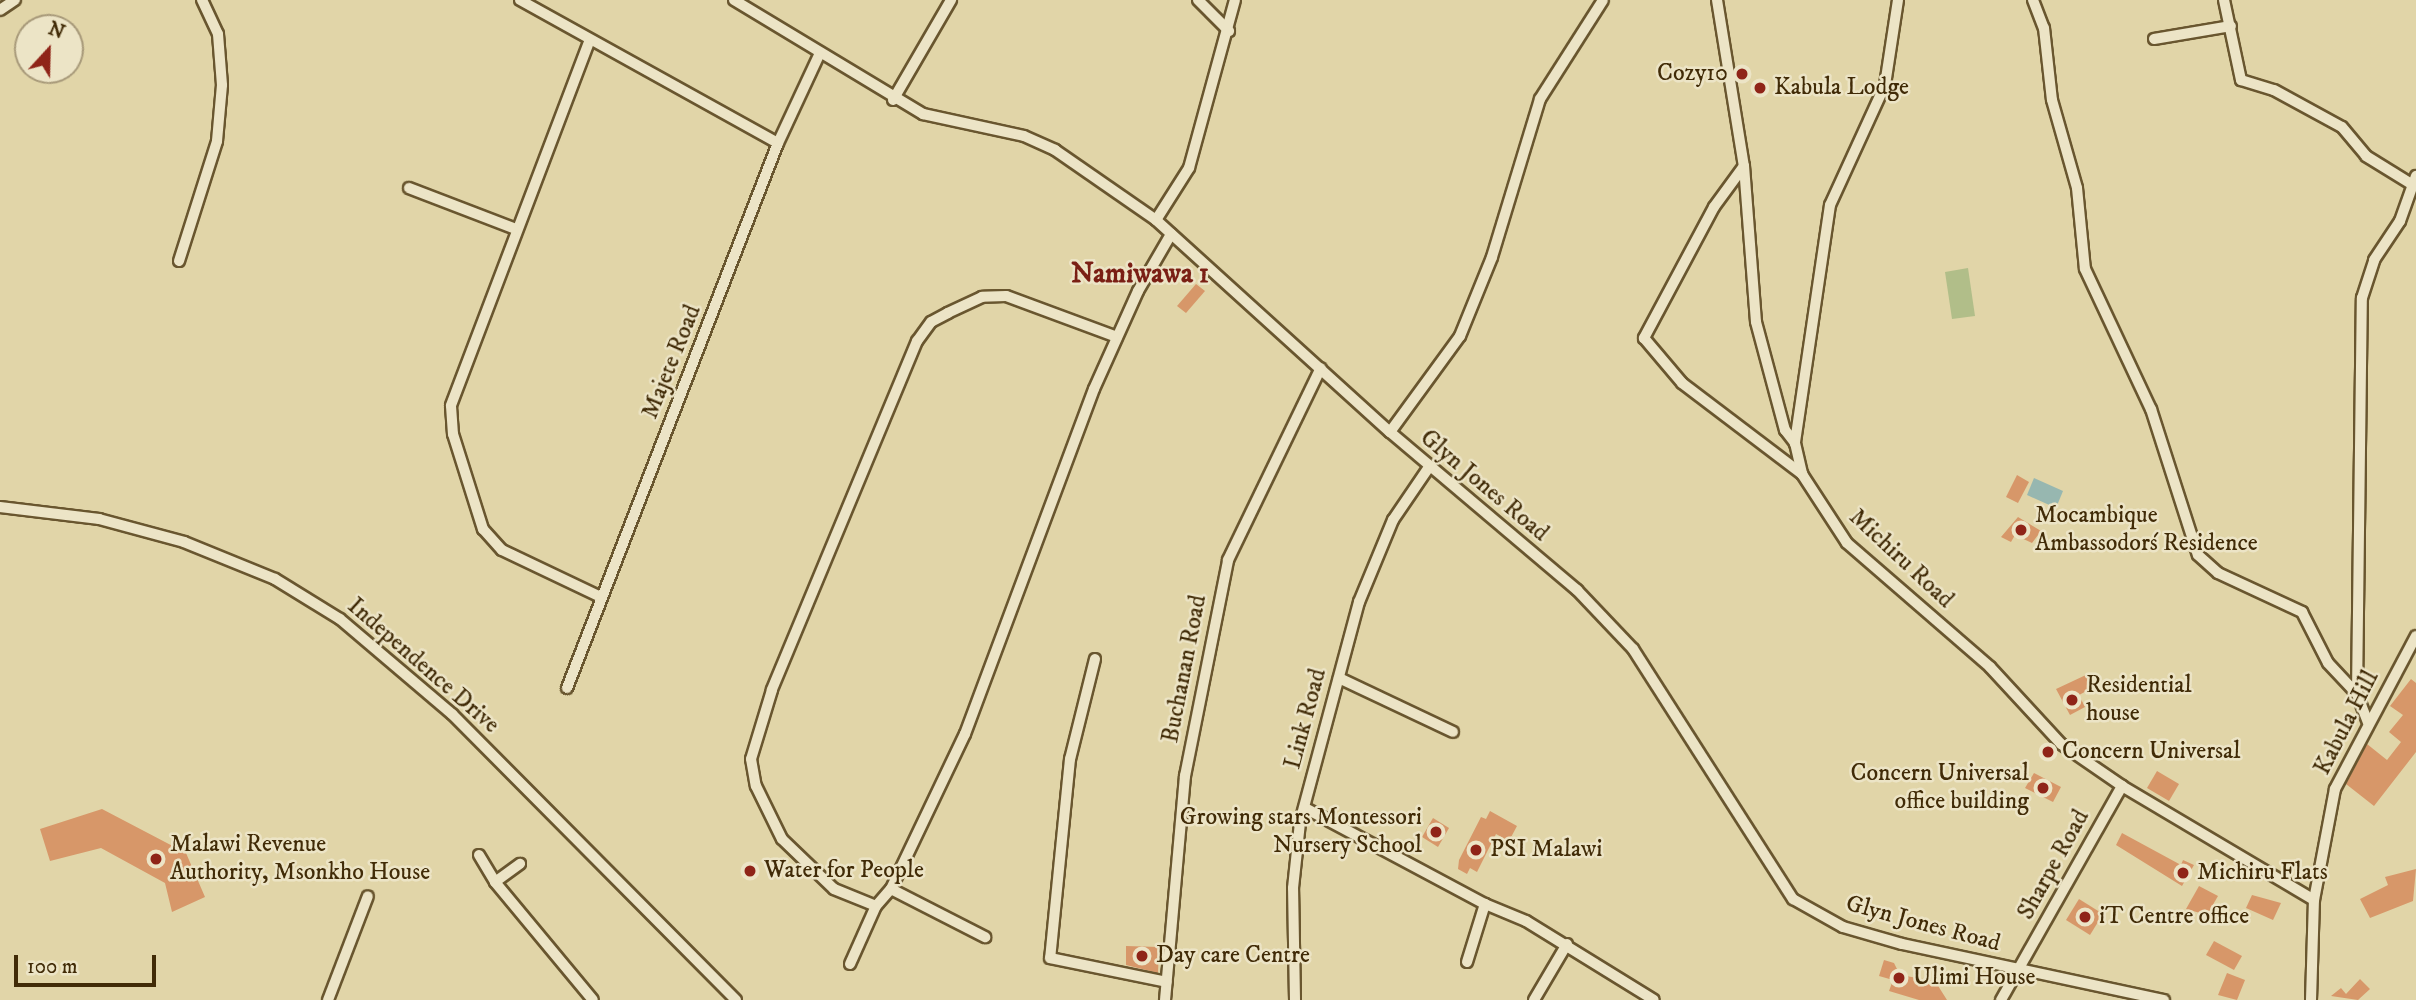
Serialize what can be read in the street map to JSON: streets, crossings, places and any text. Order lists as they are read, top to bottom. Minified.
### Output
{"streets":{"street":["Majete Road","Glyn Jones Road","Michiru Road","Independence Drive","Buchanan Road","Link Road","Kabula Hill","Sharpe Road"]},"crossings":[["Majete Road","Glyn Jones Road"],["Glyn Jones Road","Buchanan Road"],["Glyn Jones Road","Link Road"],["Glyn Jones Road","Sharpe Road"],["Michiru Road","Kabula Hill"],["Michiru Road","Sharpe Road"]],"districts":["Namiwawa 1"],"places":["Cozy10","Kabula Lodge","Mocambique Ambassodorś Residence","Residential house","Concern Universal","Concern Universal office building","Growing stars Montessori Nursery School","PSI Malawi","Malawi Revenue Authority, Msonkho House","Water for People","Michiru Flats","iT Centre office","Day care Centre","Ulimi House"],"scale_bar":"100 m","north":"top"}
